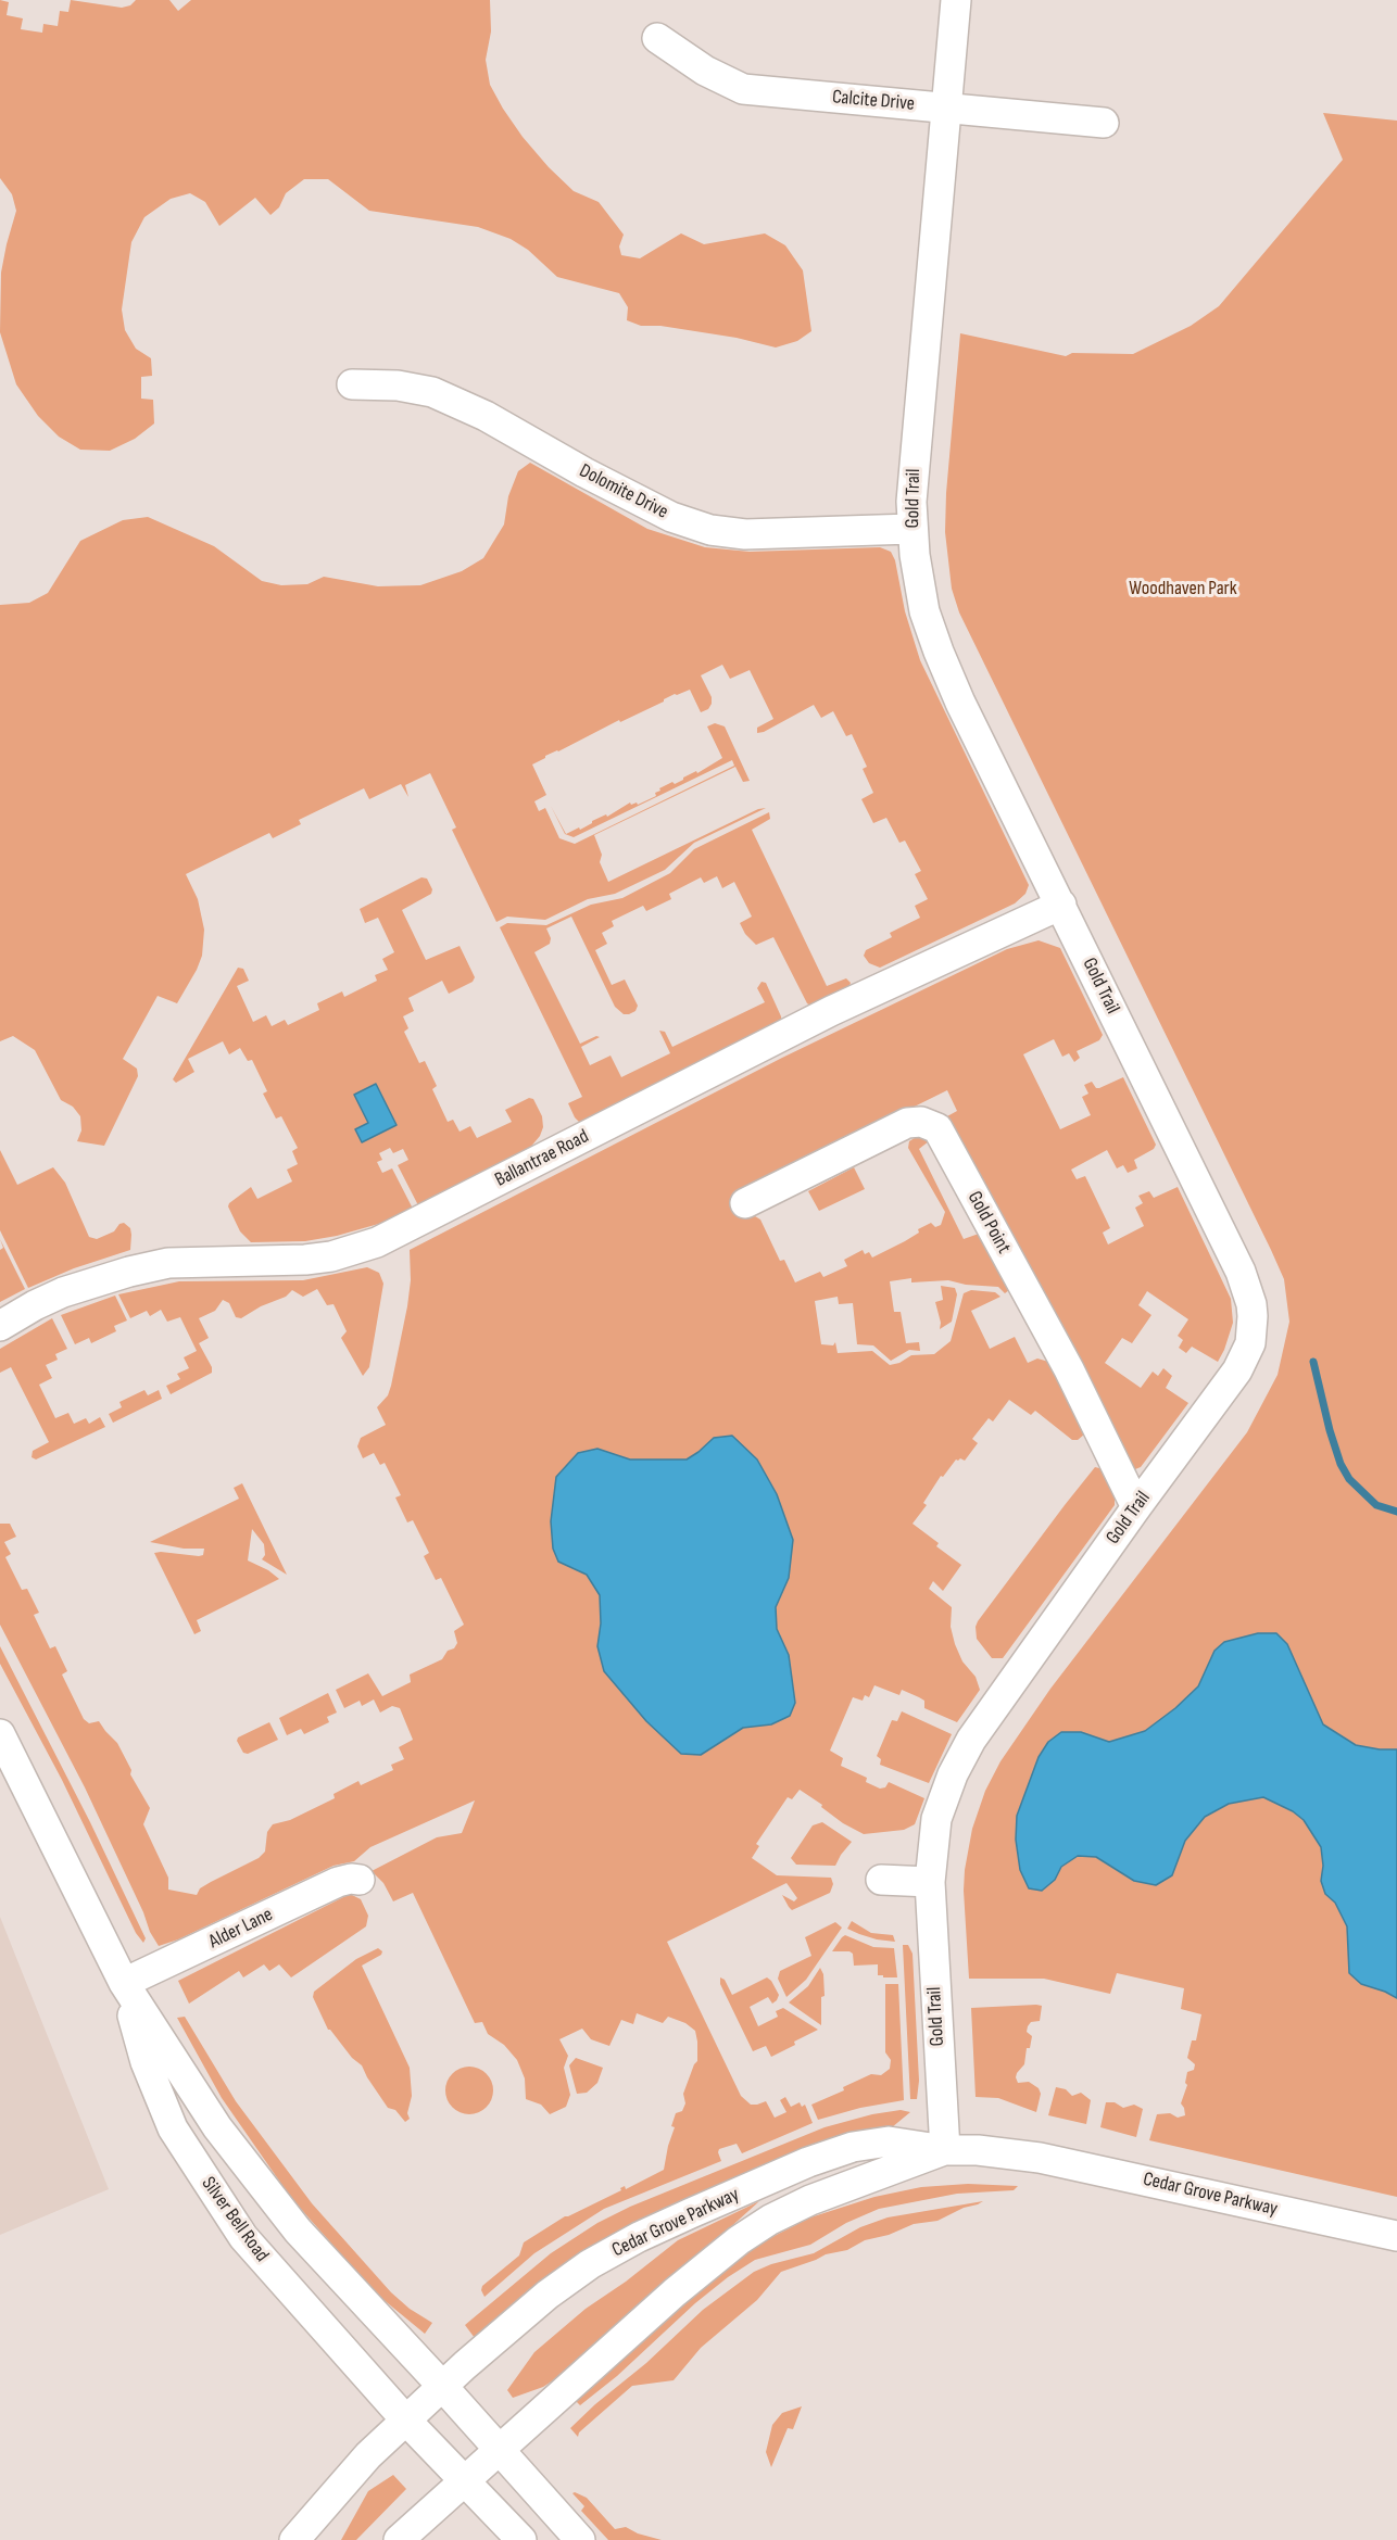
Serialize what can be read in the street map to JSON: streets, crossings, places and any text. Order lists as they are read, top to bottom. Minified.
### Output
{"streets":{"street":["Calcite Drive","Dolomite Drive","Gold Trail","Ballantrae Road","Gold Point","Alder Lane","Cedar Grove Parkway","Silver Bell Road"]},"crossings":[["Calcite Drive","Gold Trail"],["Dolomite Drive","Gold Trail"],["Gold Trail","Ballantrae Road"],["Gold Trail","Gold Point"],["Gold Trail","Cedar Grove Parkway"],["Alder Lane","Silver Bell Road"],["Cedar Grove Parkway","Silver Bell Road"]],"parks":["Woodhaven Park"]}
